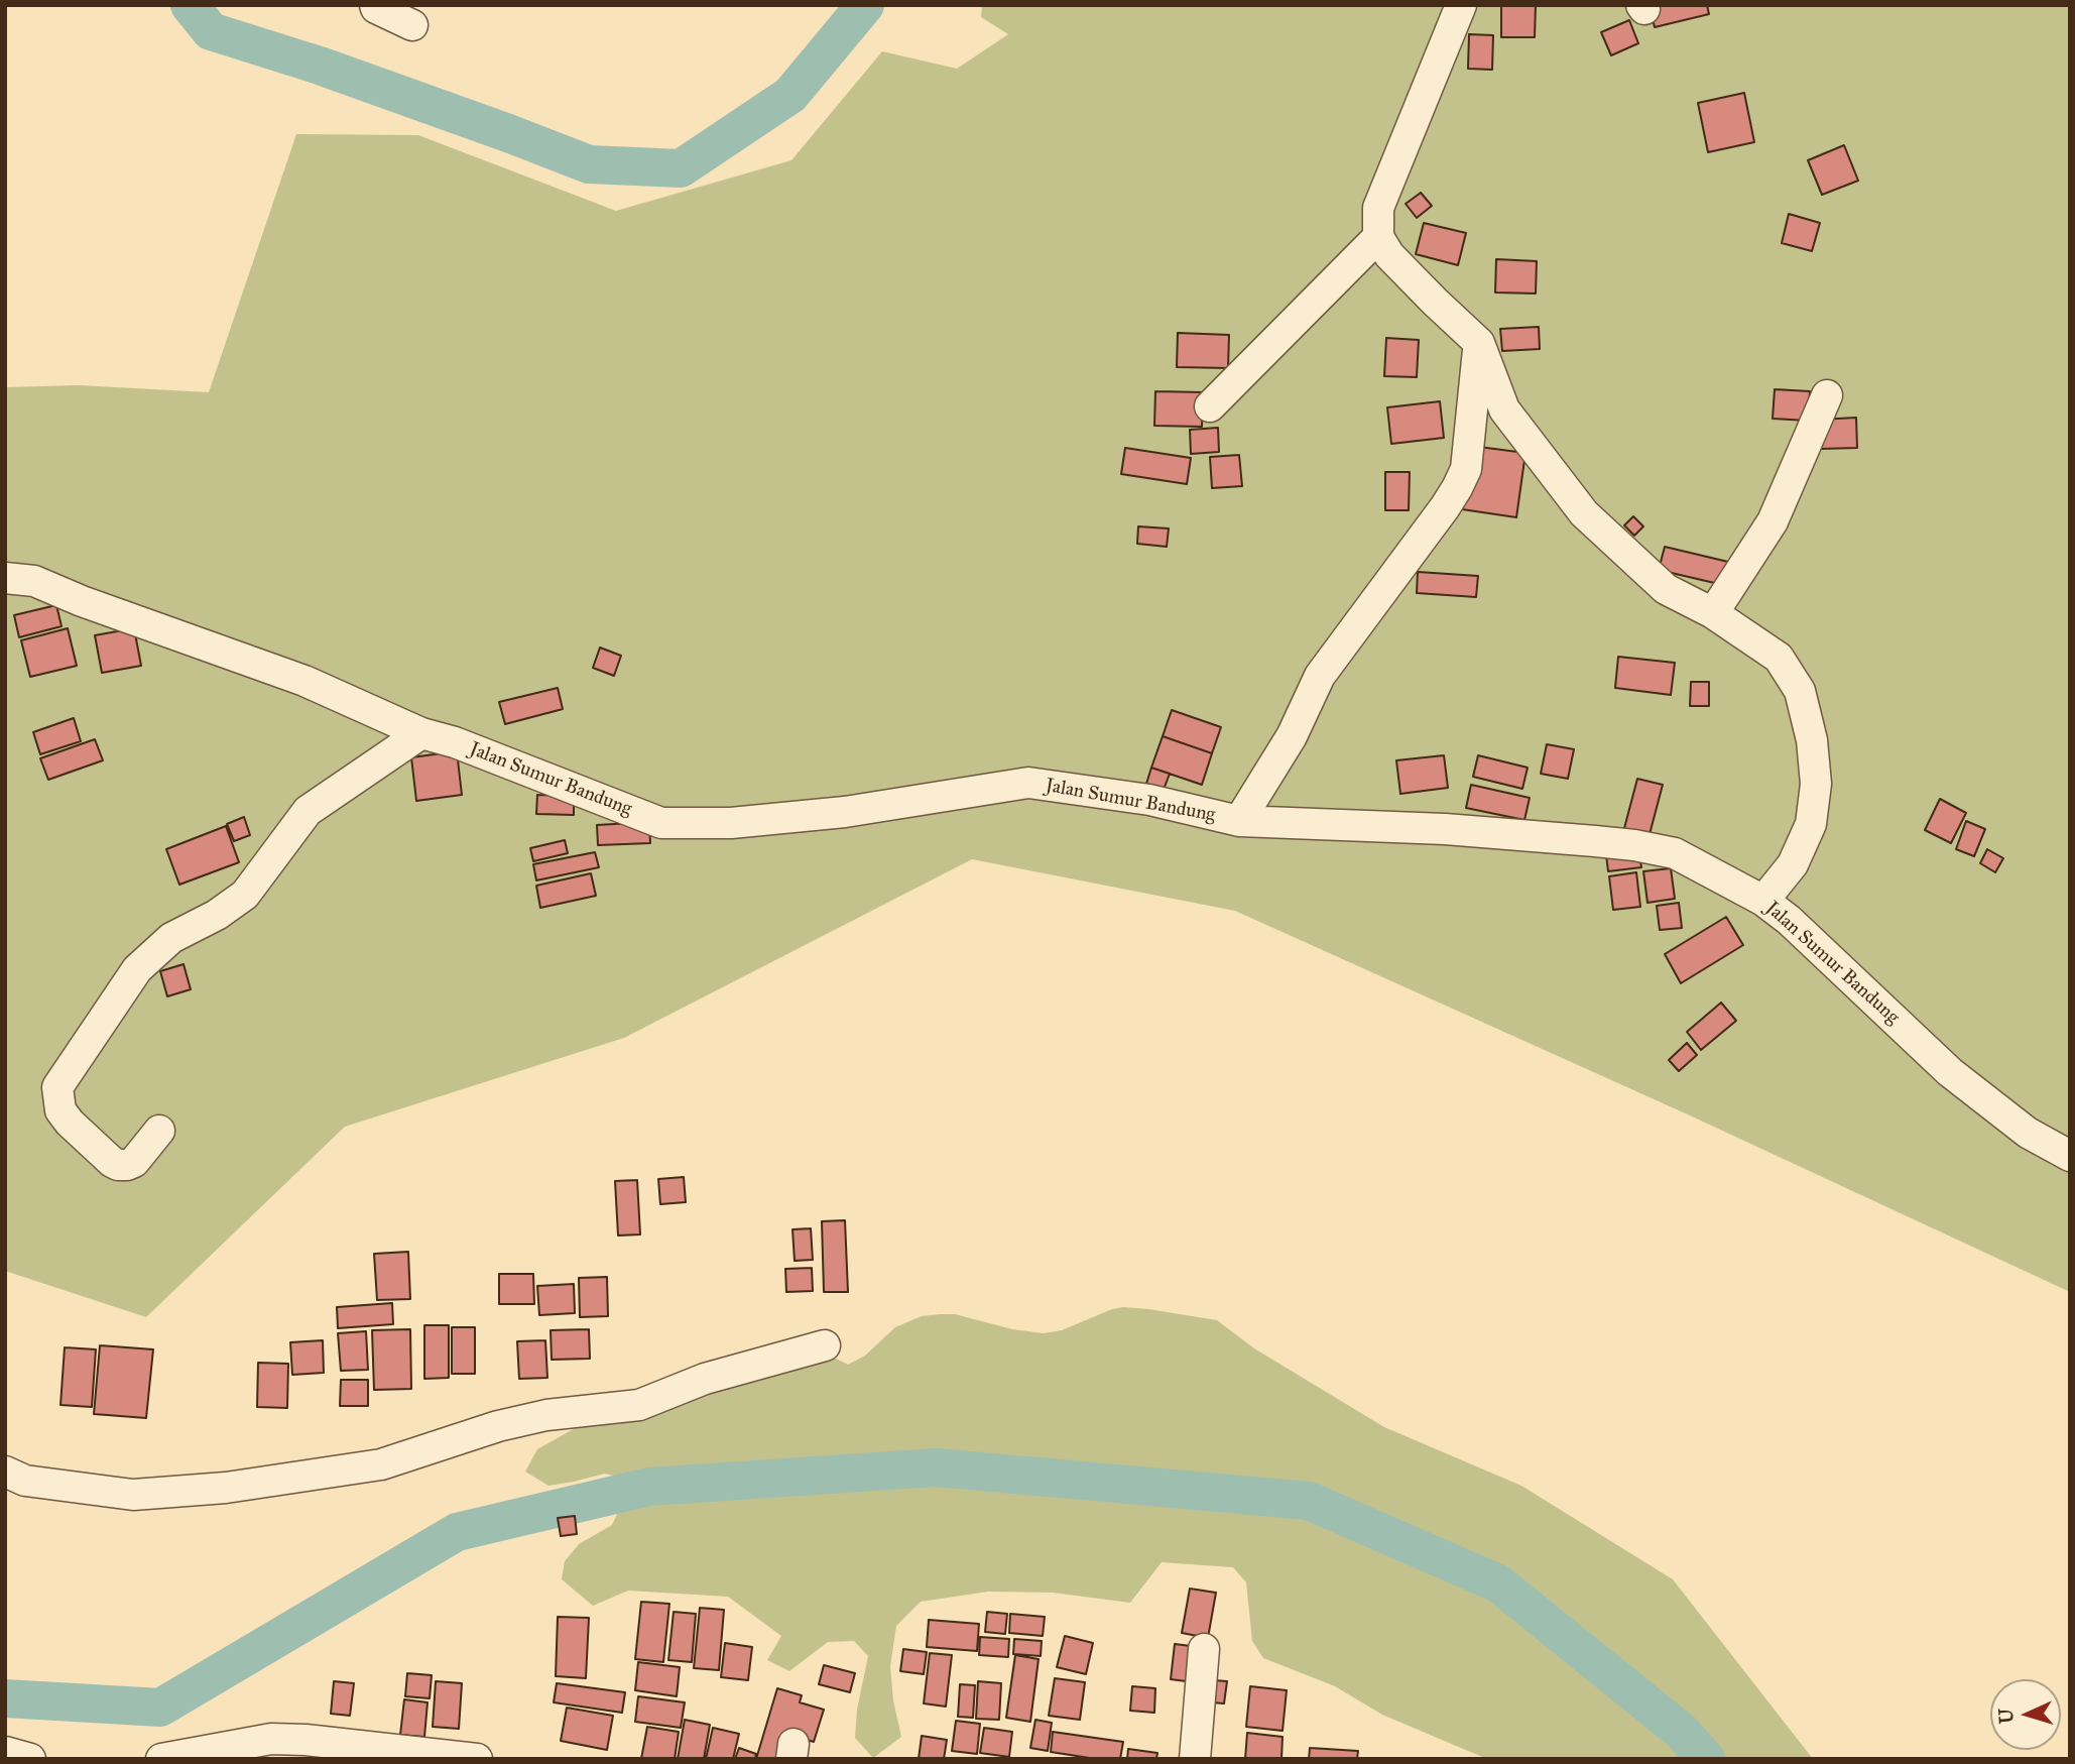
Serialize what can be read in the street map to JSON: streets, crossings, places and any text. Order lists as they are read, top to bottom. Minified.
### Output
{"streets":{"street":["Jalan Sumur Bandung"]},"north":"left"}
